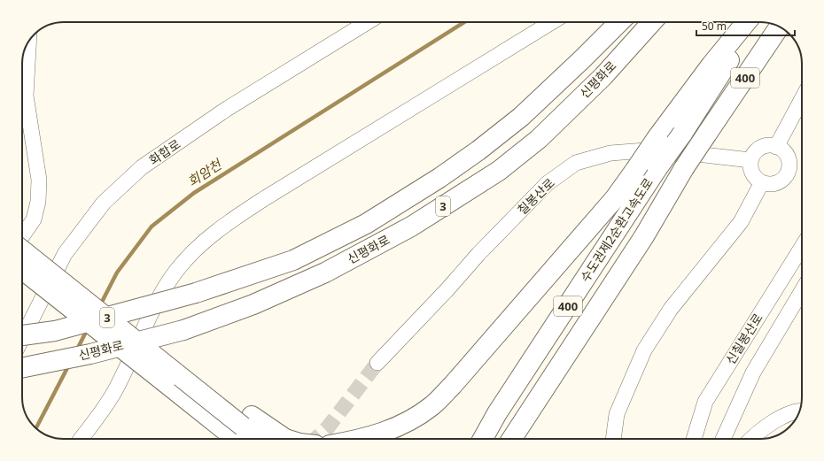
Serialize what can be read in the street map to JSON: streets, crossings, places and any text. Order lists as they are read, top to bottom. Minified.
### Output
{"streets":{"highway":["400","신평화로","3","수도권제2순환고속도로"],"street":["화합로","칠봉산로","신칠봉산로"]},"water":["회암천"],"scale_bar":"50 m"}
